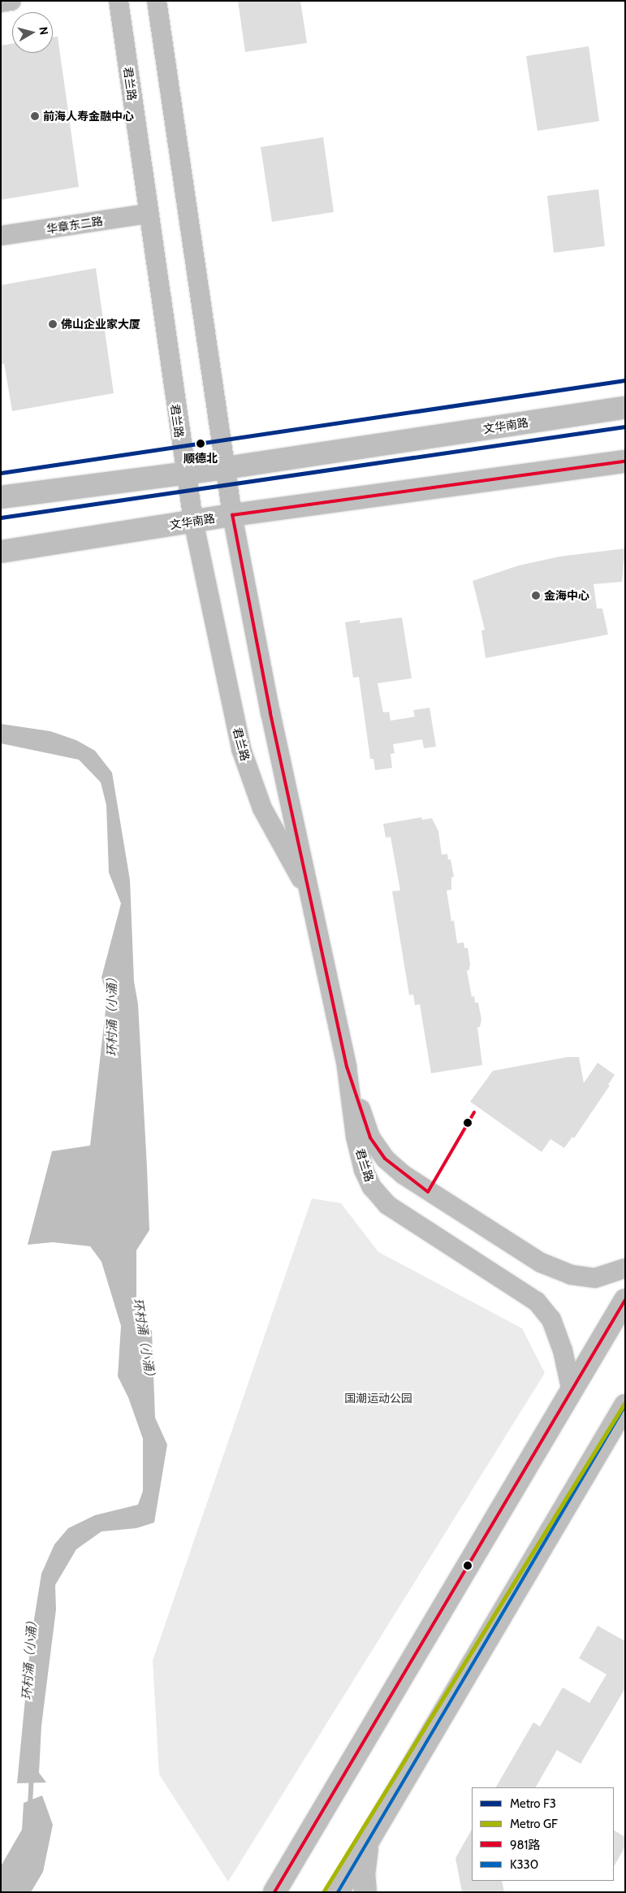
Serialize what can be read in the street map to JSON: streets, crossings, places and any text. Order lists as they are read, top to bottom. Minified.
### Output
{"streets":{"main road":["文华南路"],"street":["君兰路","华章东二路"]},"crossings":[["君兰路","华章东二路"],["君兰路","文华南路"]],"water":["环村涌（小涌）"],"parks":["国潮运动公园"],"places":["前海人寿金融中心","佛山企业家大厦","顺德北","金海中心"],"lines":["metro line F3","transit line 981路","metro line GF","transit line K330"],"legend":["Metro F3","Metro GF","981路","K330"],"north":"right"}
